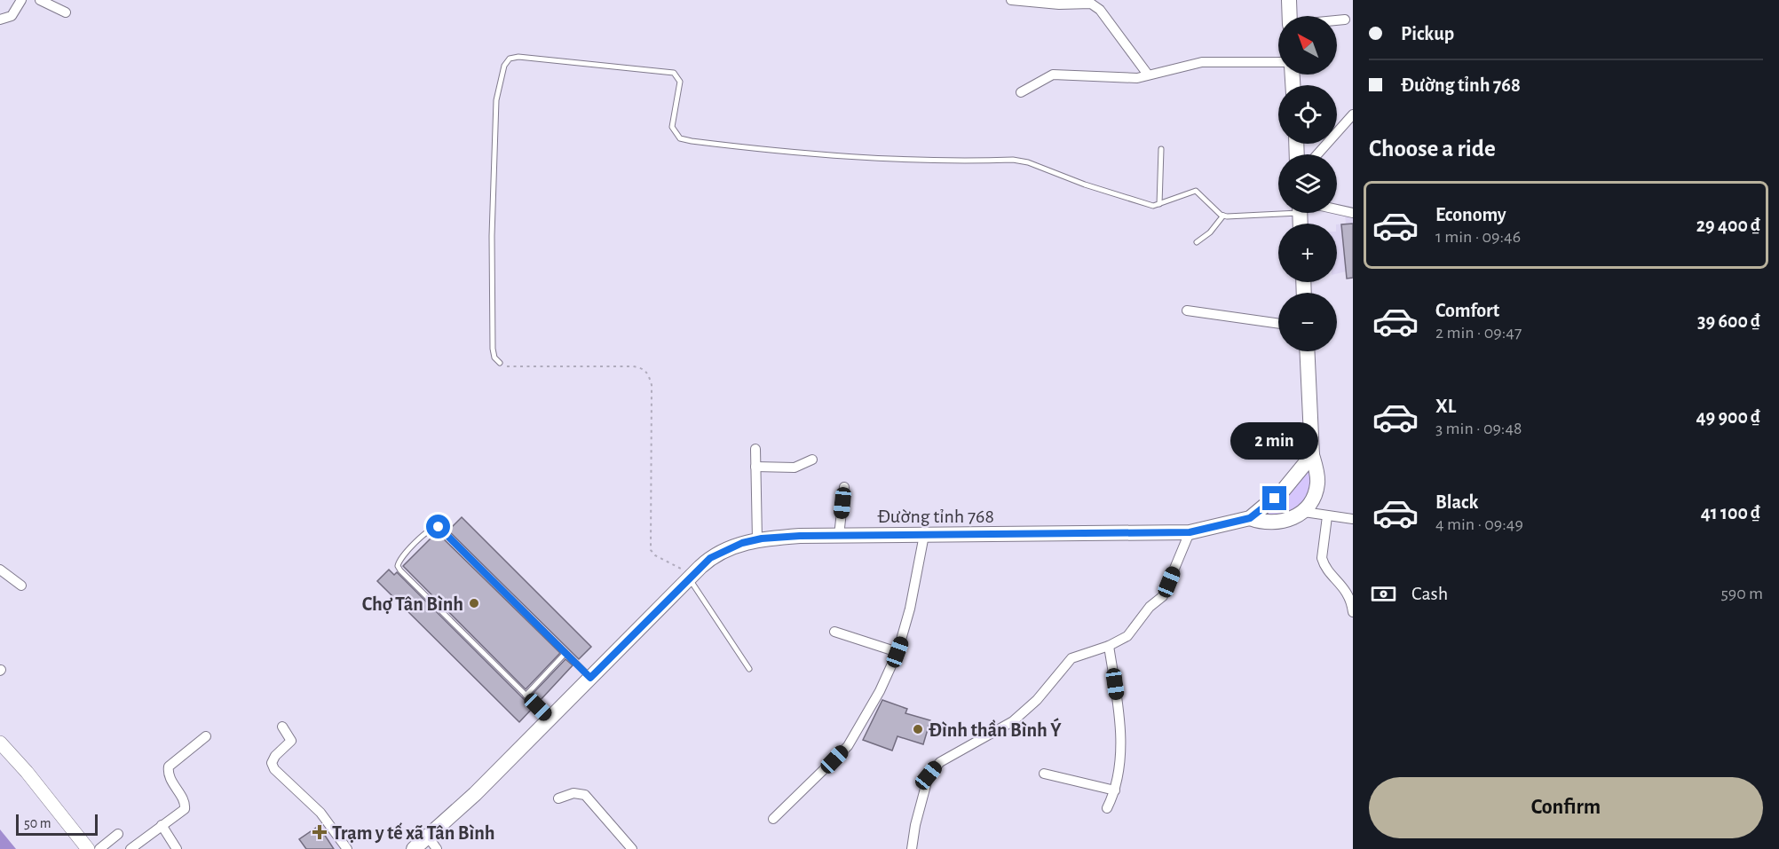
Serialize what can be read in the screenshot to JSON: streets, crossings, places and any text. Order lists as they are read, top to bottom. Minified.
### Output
{"streets":{"main road":["Đường tỉnh 768"]},"places":{"other":["Chợ Tân Bình","Đình thần Bình Ý"],"health":["Trạm y tế xã Tân Bình"]},"scale_bar":"50 m","north":"top left","page":{"banner":["Pickup","Đường tỉnh 768"],"map_buttons":["+","−"],"heading":"Choose a ride","list":[{"name":"Economy","note":"1 min · 09:46","value":"29 400 ₫"},{"name":"Comfort","note":"2 min · 09:47","value":"39 600 ₫"},{"name":"XL","note":"3 min · 09:48","value":"49 900 ₫"},{"name":"Black","note":"4 min · 09:49","value":"41 100 ₫"}],"bubble":"2 min","pay":["Cash","590 m"],"buttons":"Confirm","scale":"50 m"}}
